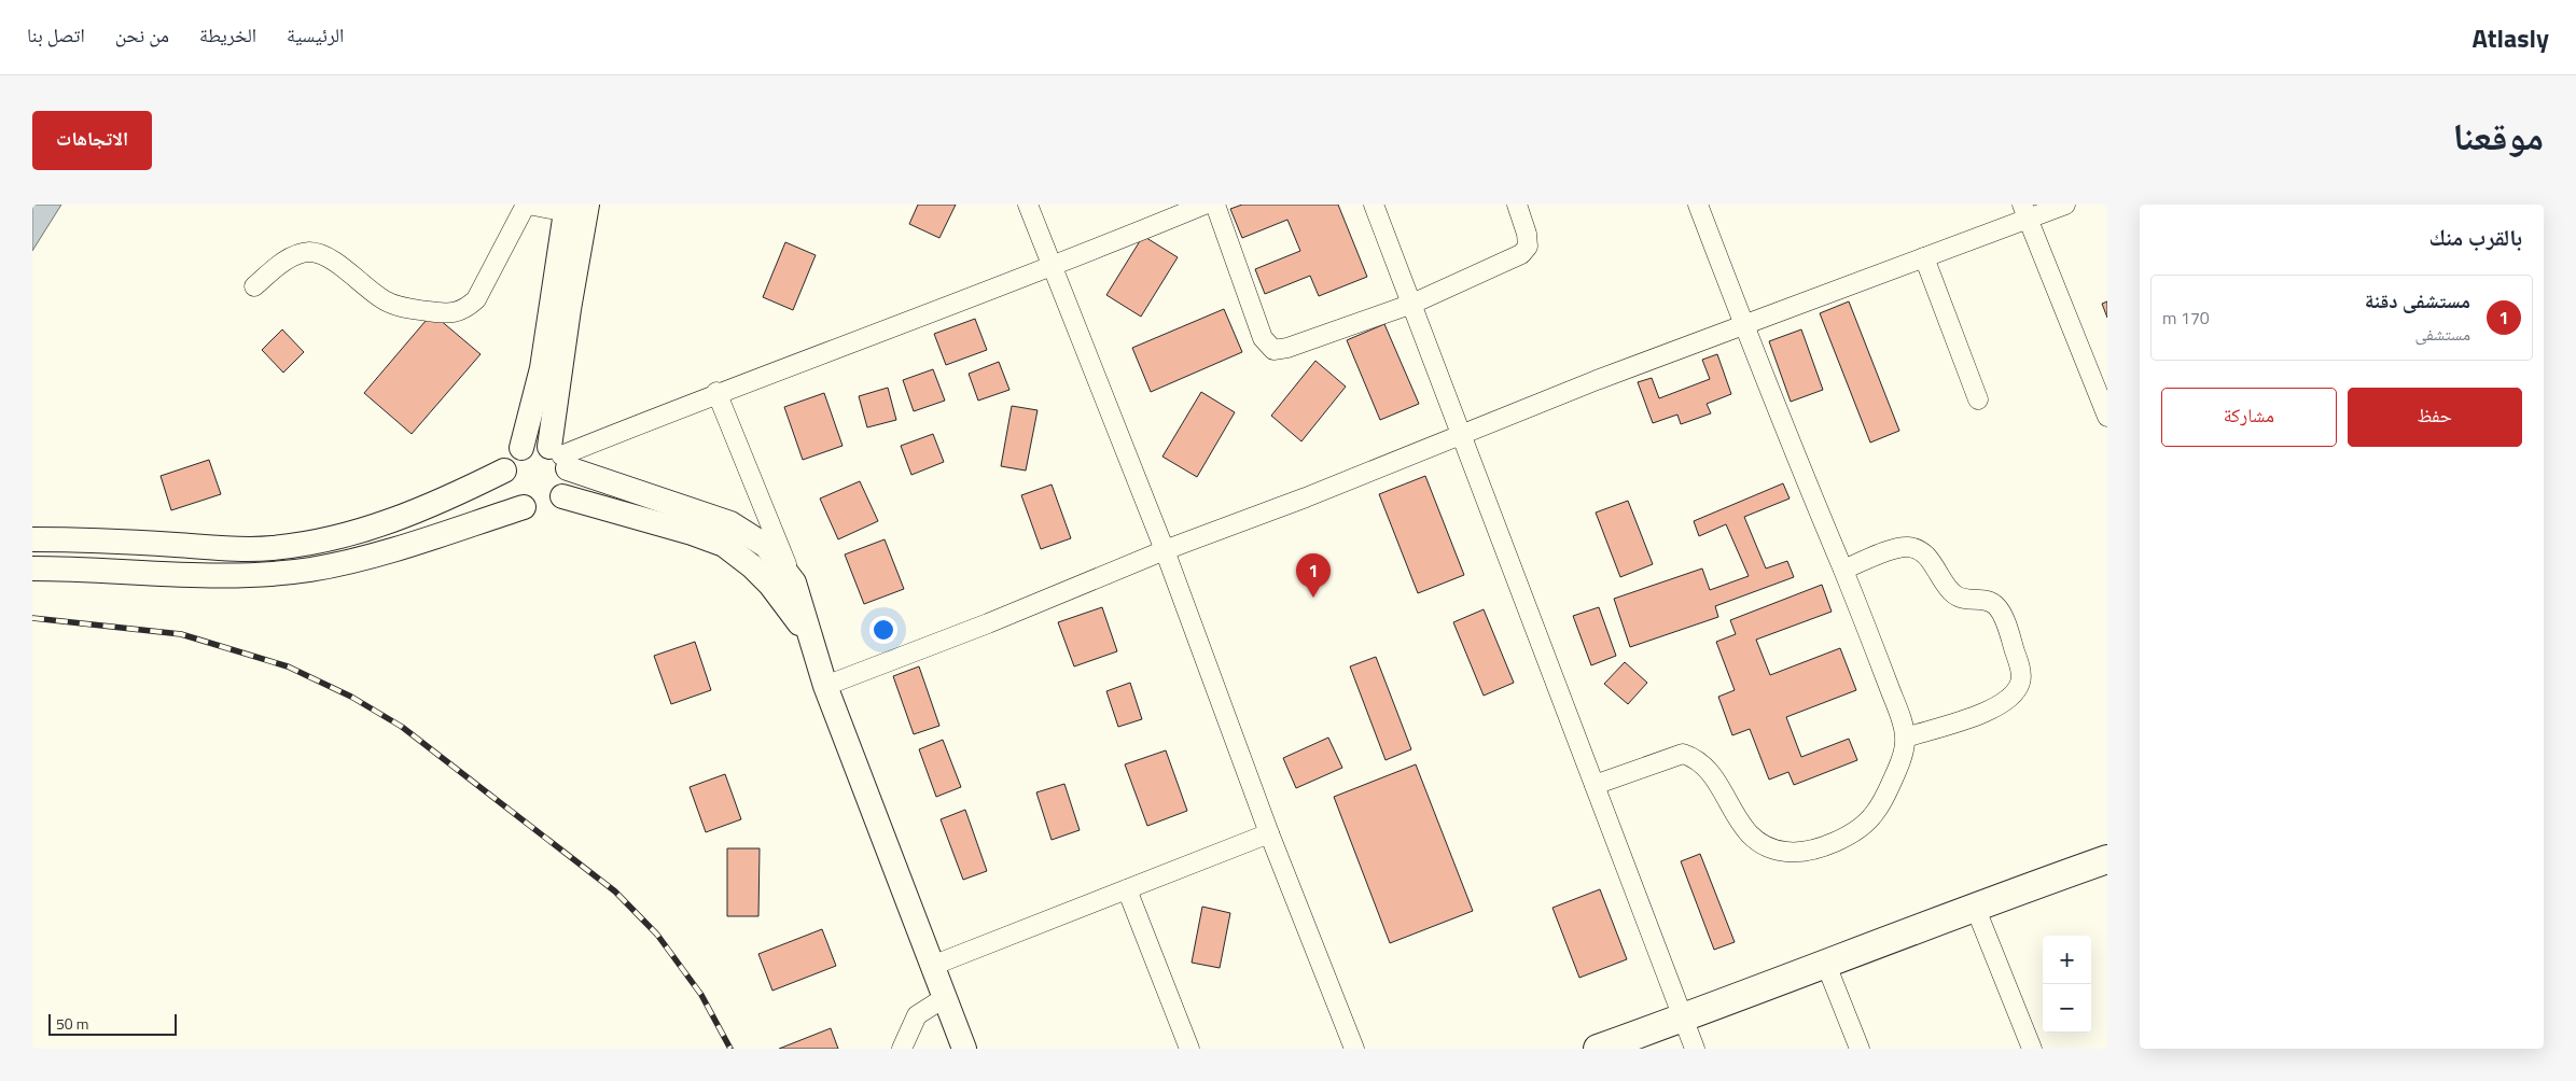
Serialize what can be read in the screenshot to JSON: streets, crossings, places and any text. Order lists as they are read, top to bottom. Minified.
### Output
{"scale_bar":"50 m","page":{"header":"Atlasly","nav":["الرئيسية","الخريطة","من نحن","اتصل بنا"],"title":"موقعنا","buttons":["الاتجاهات",["حفظ","مشاركة"]],"heading":"بالقرب منك","list":[{"mark":"1","name":"مستشفى دقنة","note":"مستشفى","value":"170 m"}],"pins":"1","map_buttons":["+","−"],"scale":"50 m"}}
